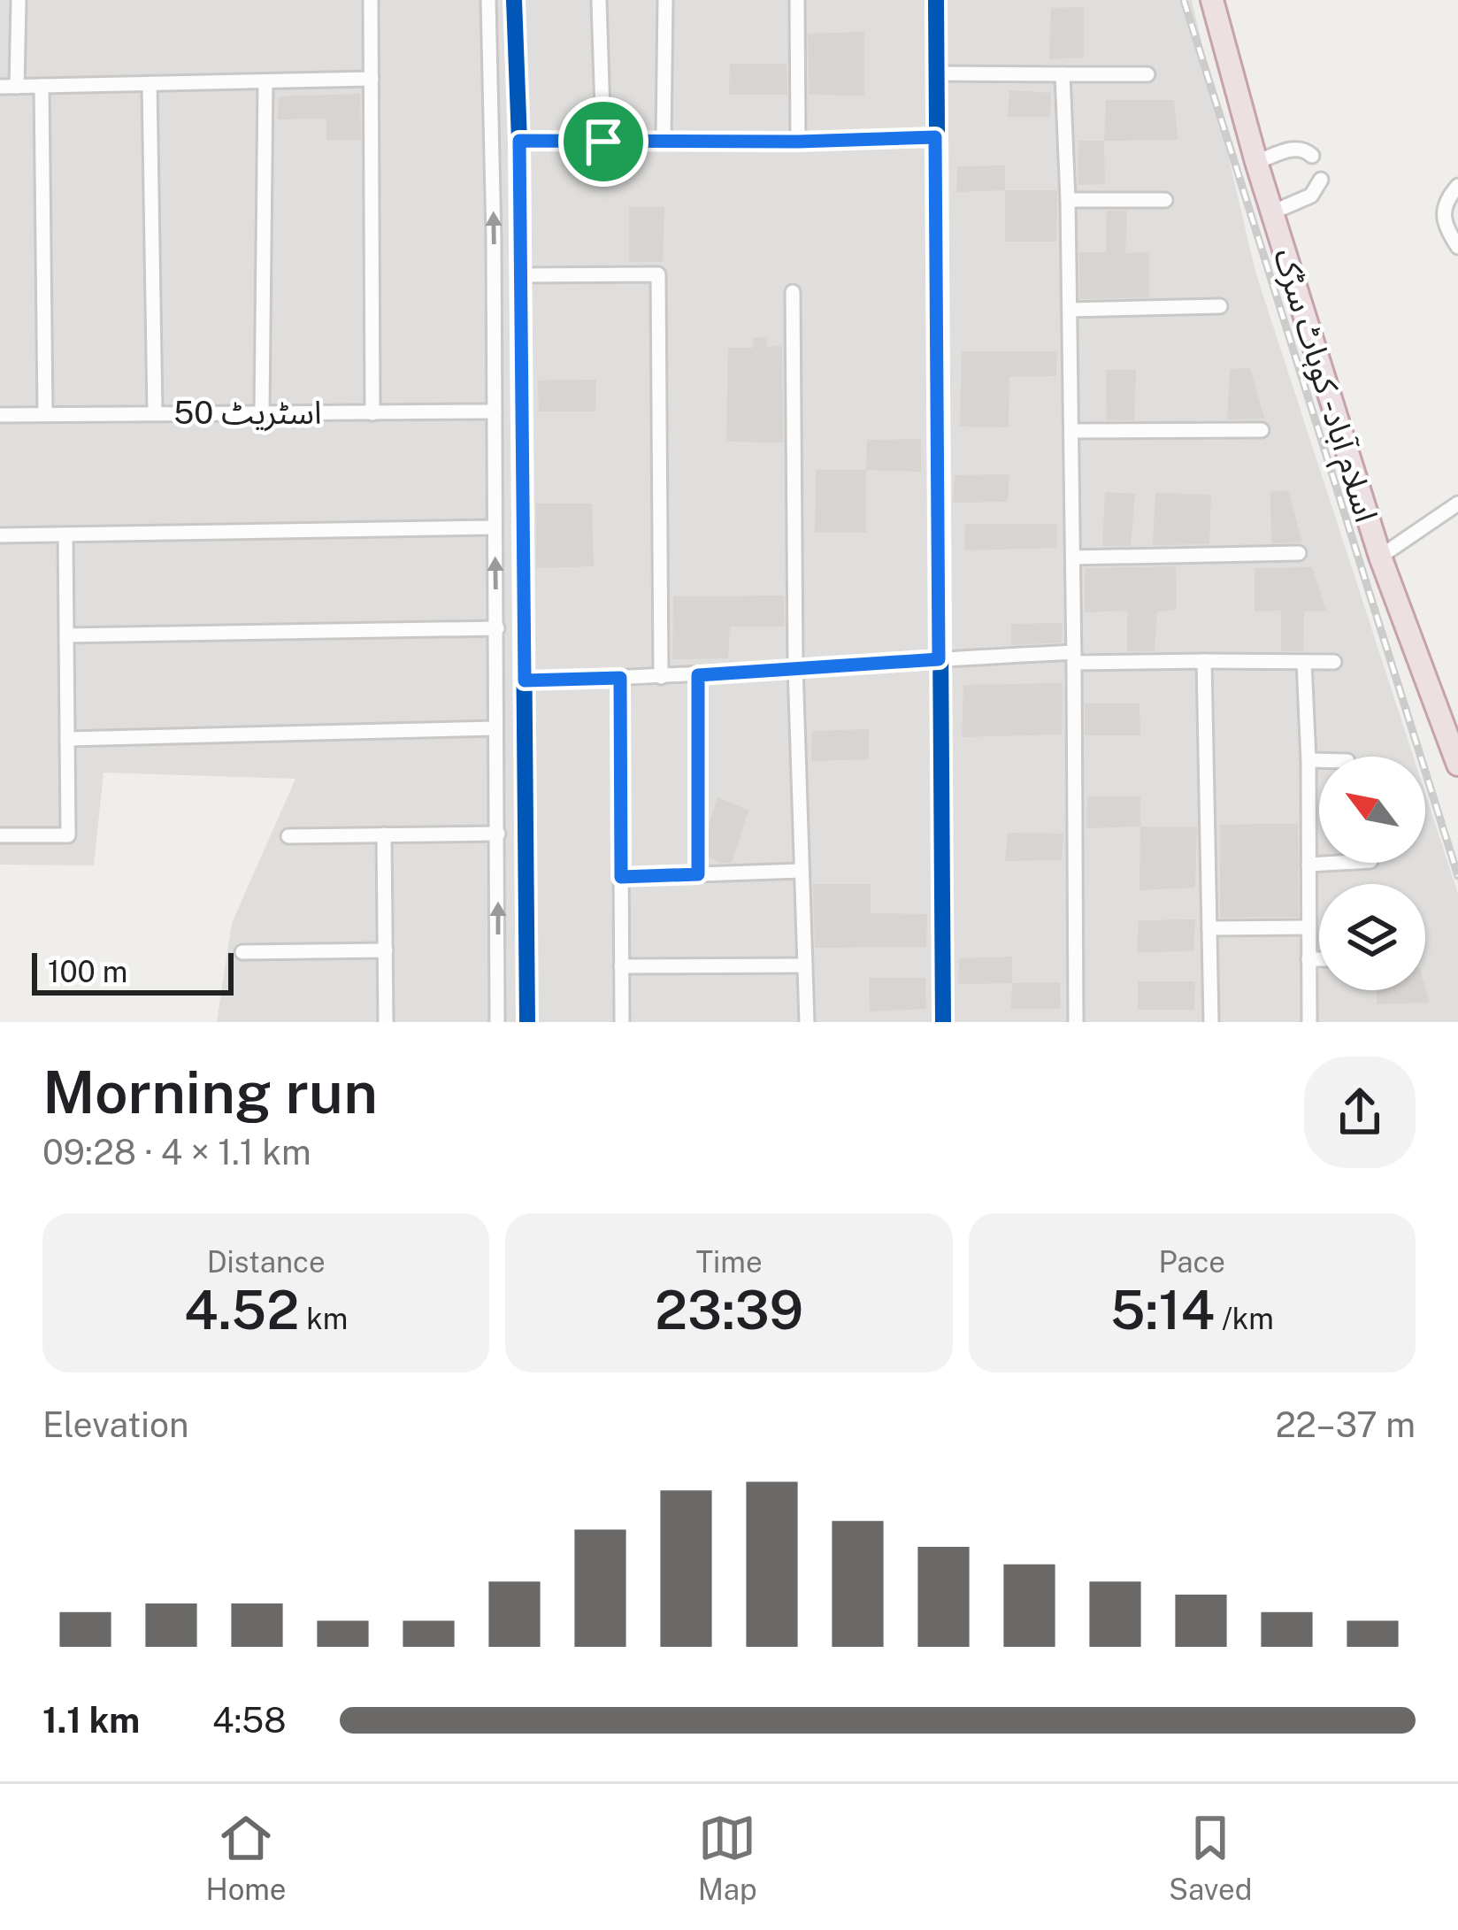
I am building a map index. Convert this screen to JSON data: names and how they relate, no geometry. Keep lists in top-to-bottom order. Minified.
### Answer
{"streets":{"highway":["اسلام آباد - کوہاٹ سڑک"],"street":["اسٹریٹ 50"]},"scale_bar":"100 m","north":"top left","page":{"scale":"100 m","heading":["Morning run","09:28 · 4 × 1.1 km"],"stats":[["Distance","4.52 km"],["Time","23:39"],["Pace","5:14 /km"]],"chart":["Elevation","22–37 m"],"list":[{"name":"1.1 km","note":"4:58"}],"tabs":["Home","Map","Saved"]}}
